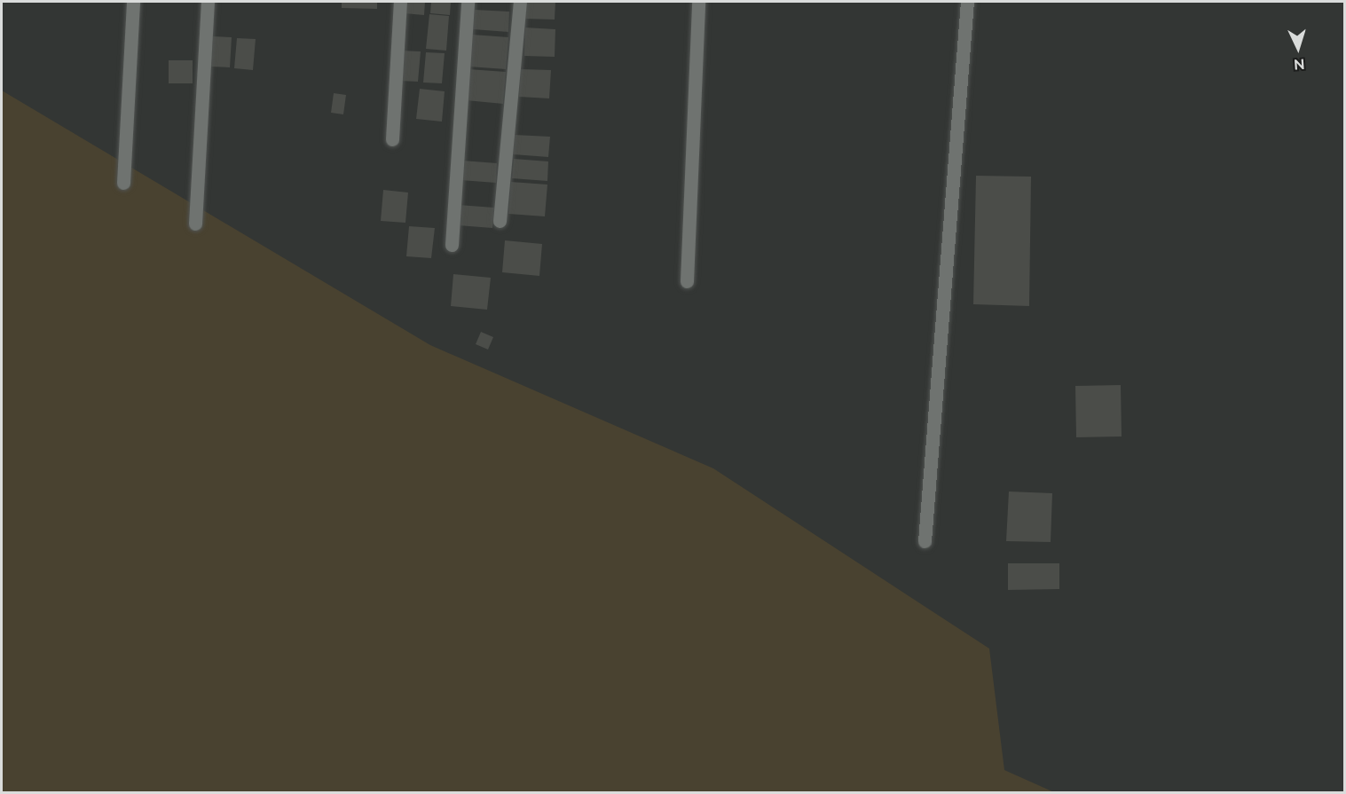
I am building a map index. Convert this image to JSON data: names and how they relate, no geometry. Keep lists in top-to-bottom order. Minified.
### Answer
{"north":"bottom"}
